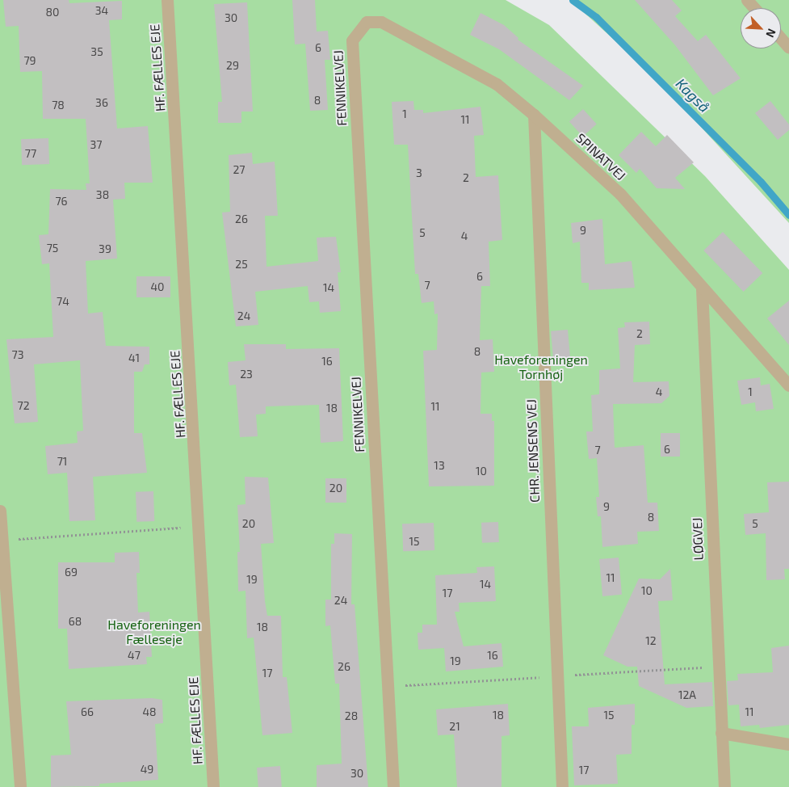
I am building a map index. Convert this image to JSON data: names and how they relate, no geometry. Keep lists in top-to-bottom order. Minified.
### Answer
{"streets":{"lane":["HF. FÆLLES EJE","FENNIKELVEJ","SPINATVEJ","CHR. JENSENS VEJ","LØGVEJ"]},"crossings":[["FENNIKELVEJ","SPINATVEJ"],["SPINATVEJ","CHR. JENSENS VEJ"],["SPINATVEJ","LØGVEJ"]],"water":["Kagså"],"parks":["Haveforeningen Tornhøj","Haveforeningen Fælleseje"],"house_numbers":["34","80","30","6","35","79","29","8","36","78","1","11","37","77","27","3","2","38","76","26","9","5","4","75","39","25","6","7","40","14","74","24","2","8","73","41","16","23","4","1","72","11","18","6","7","71","13","10","20","9","8","20","5","15","69","11","19","14","10","17","24","68","18","12","47","16","19","26","17","12A","66","48","11","18","15","28","21","49","17","30"],"north":"bottom right"}
